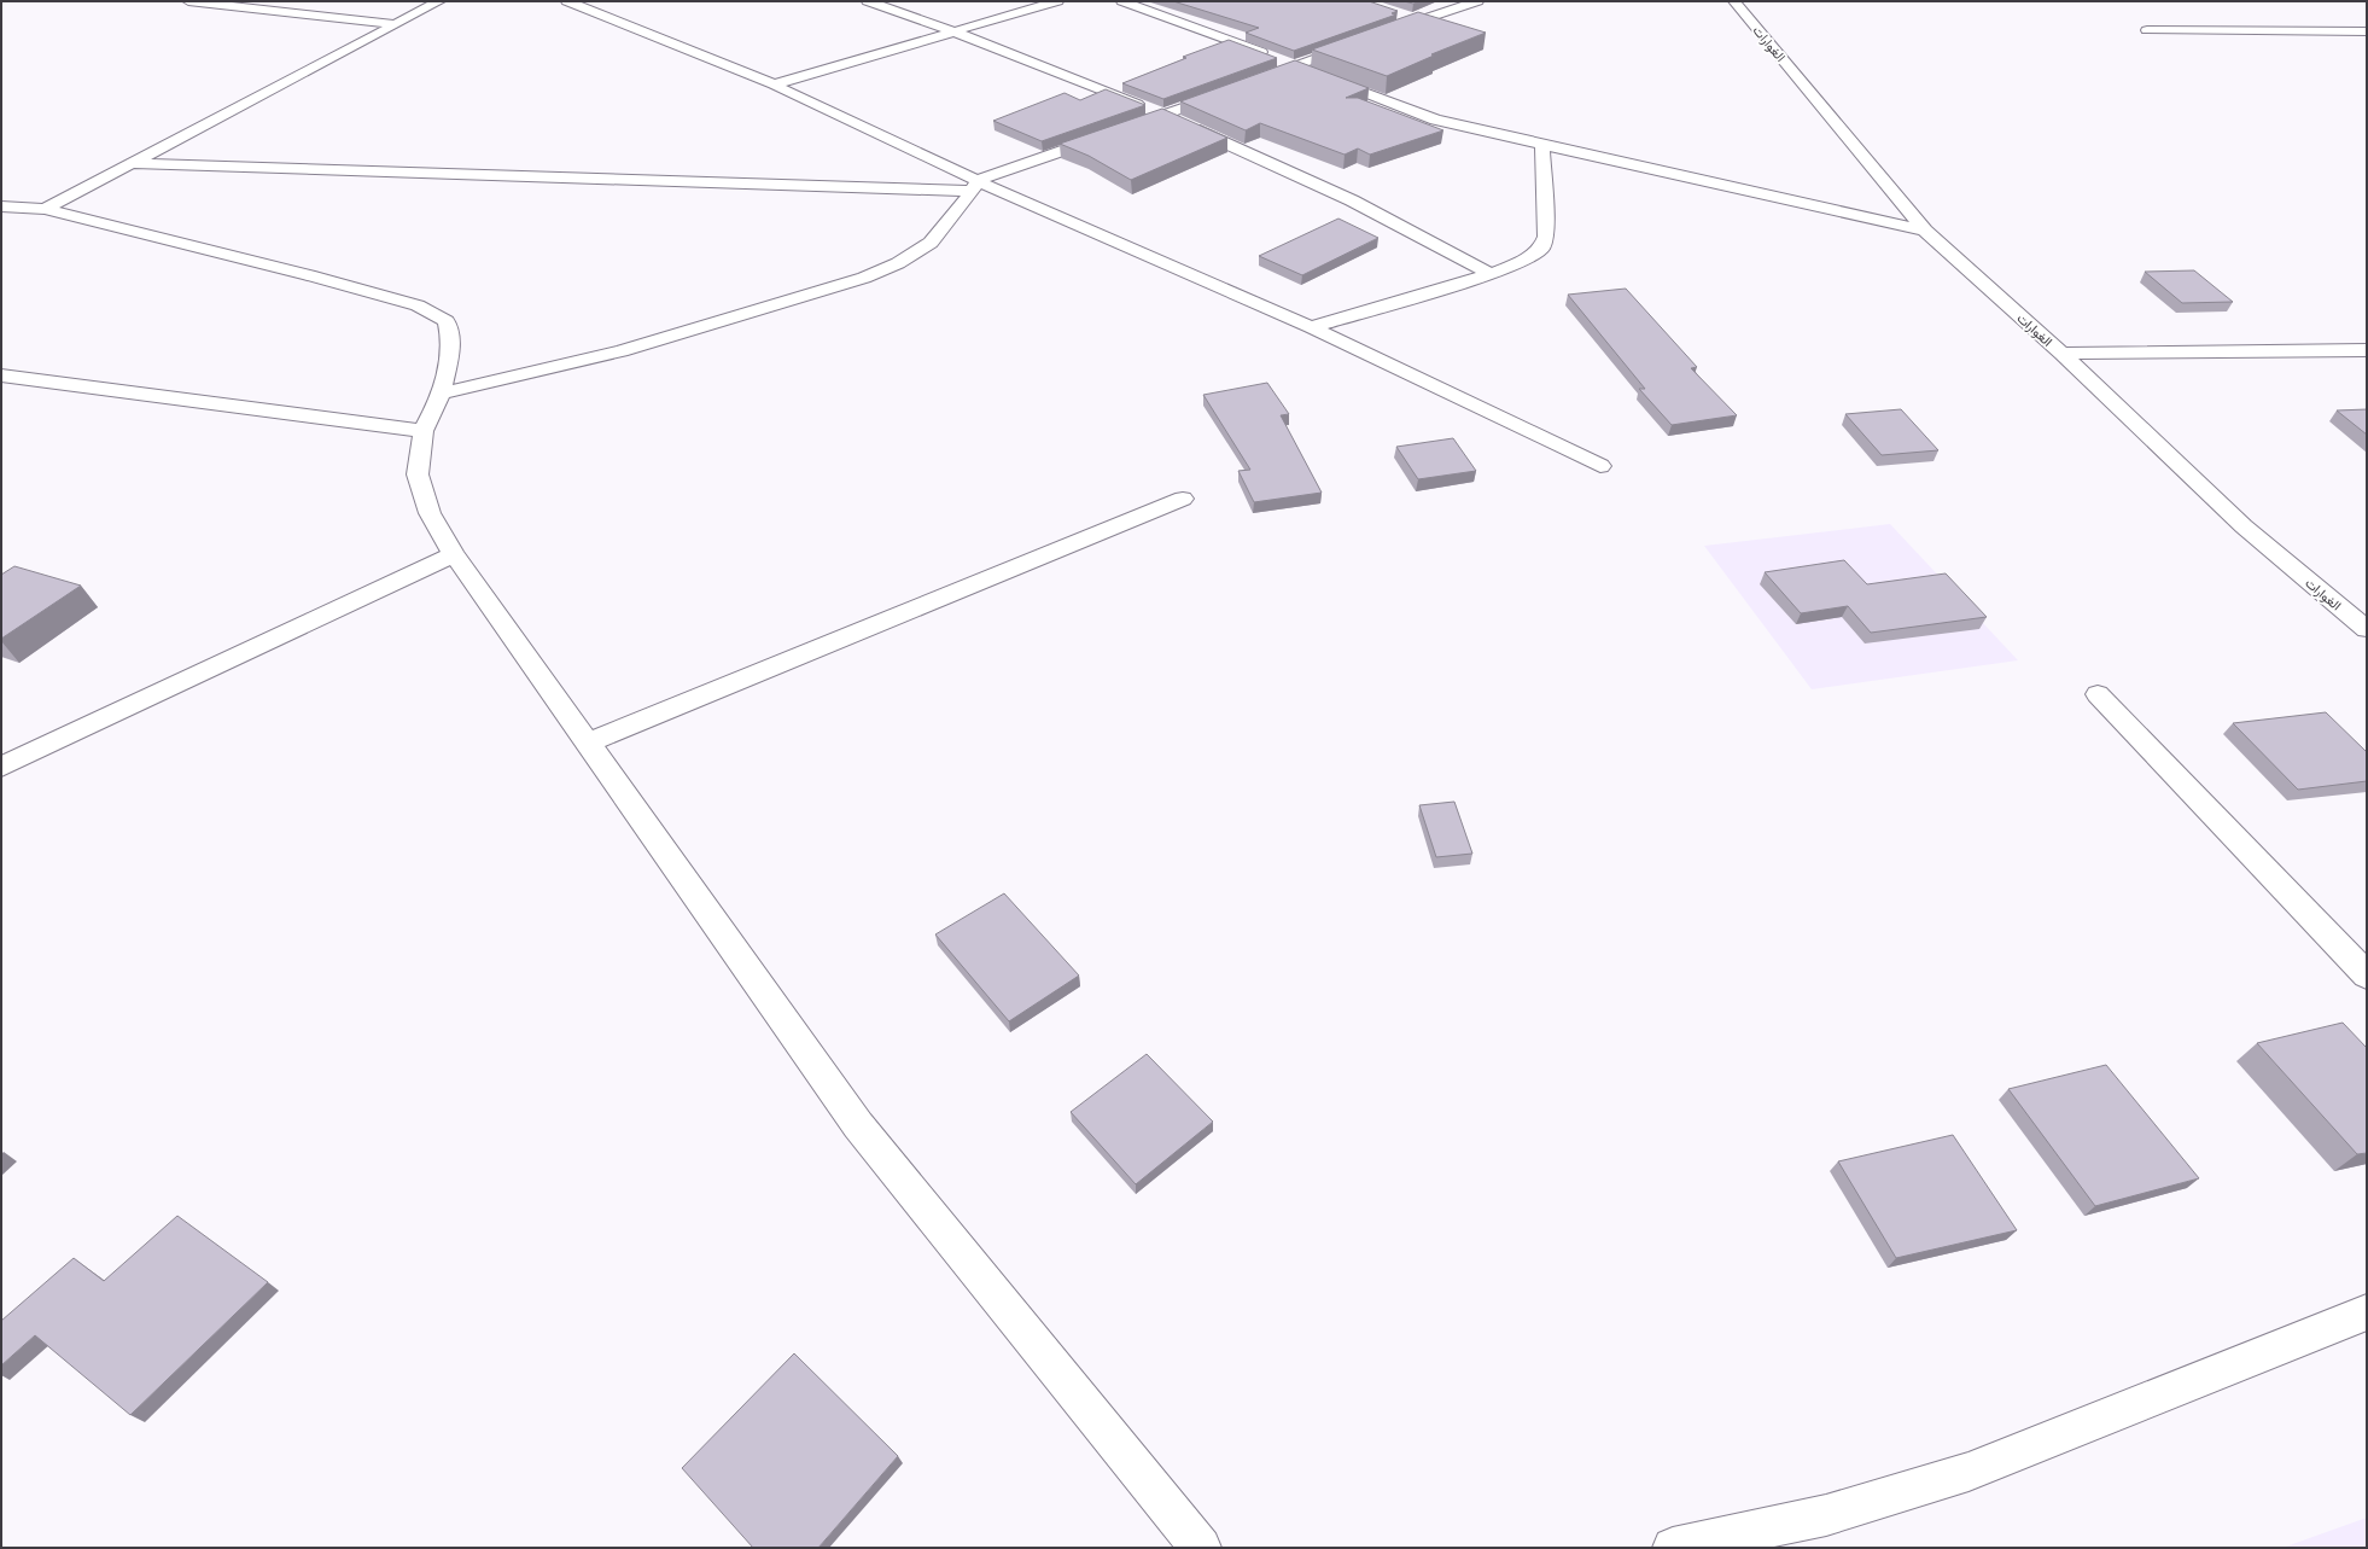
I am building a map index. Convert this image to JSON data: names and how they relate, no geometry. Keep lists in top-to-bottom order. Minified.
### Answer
{"streets":{"street":["الغوارات"]}}
